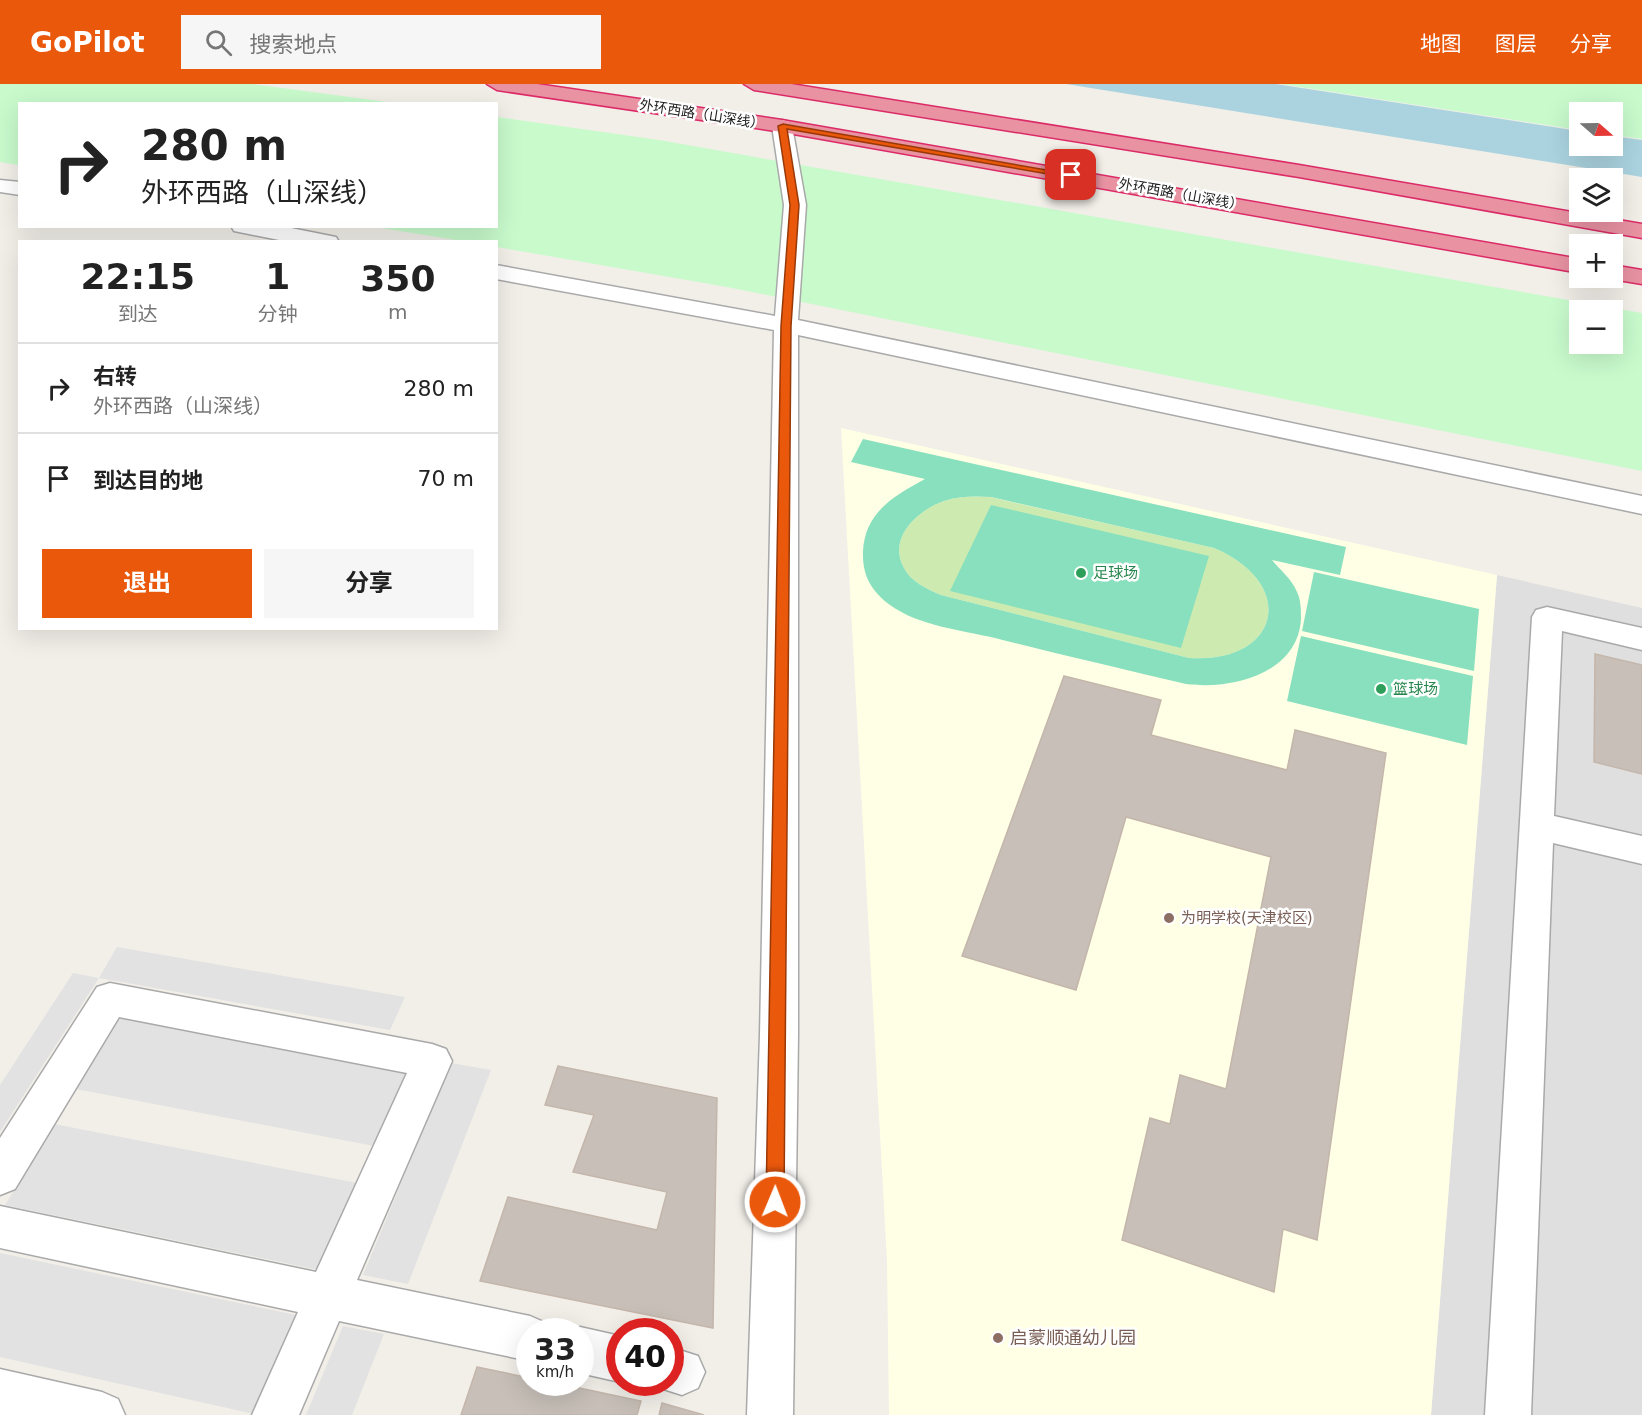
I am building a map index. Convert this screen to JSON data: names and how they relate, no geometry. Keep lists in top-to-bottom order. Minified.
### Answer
{"streets":{"highway":["外环西路（山深线）"]},"places":["足球场","篮球场","为明学校(天津校区)","启蒙顺通幼儿园"],"north":"right","page":{"header":"GoPilot","search":"搜索地点","nav":["地图","图层","分享"],"map_buttons":["+","−"],"turn":["280 m","外环西路（山深线）"],"eta":["22:15","到达","1","分钟","350","m"],"list":[{"name":"右转","note":"外环西路（山深线）","value":"280 m"},{"name":"到达目的地","value":"70 m"}],"buttons":["退出","分享"],"speed":"33 km/h","limit":"40"}}
